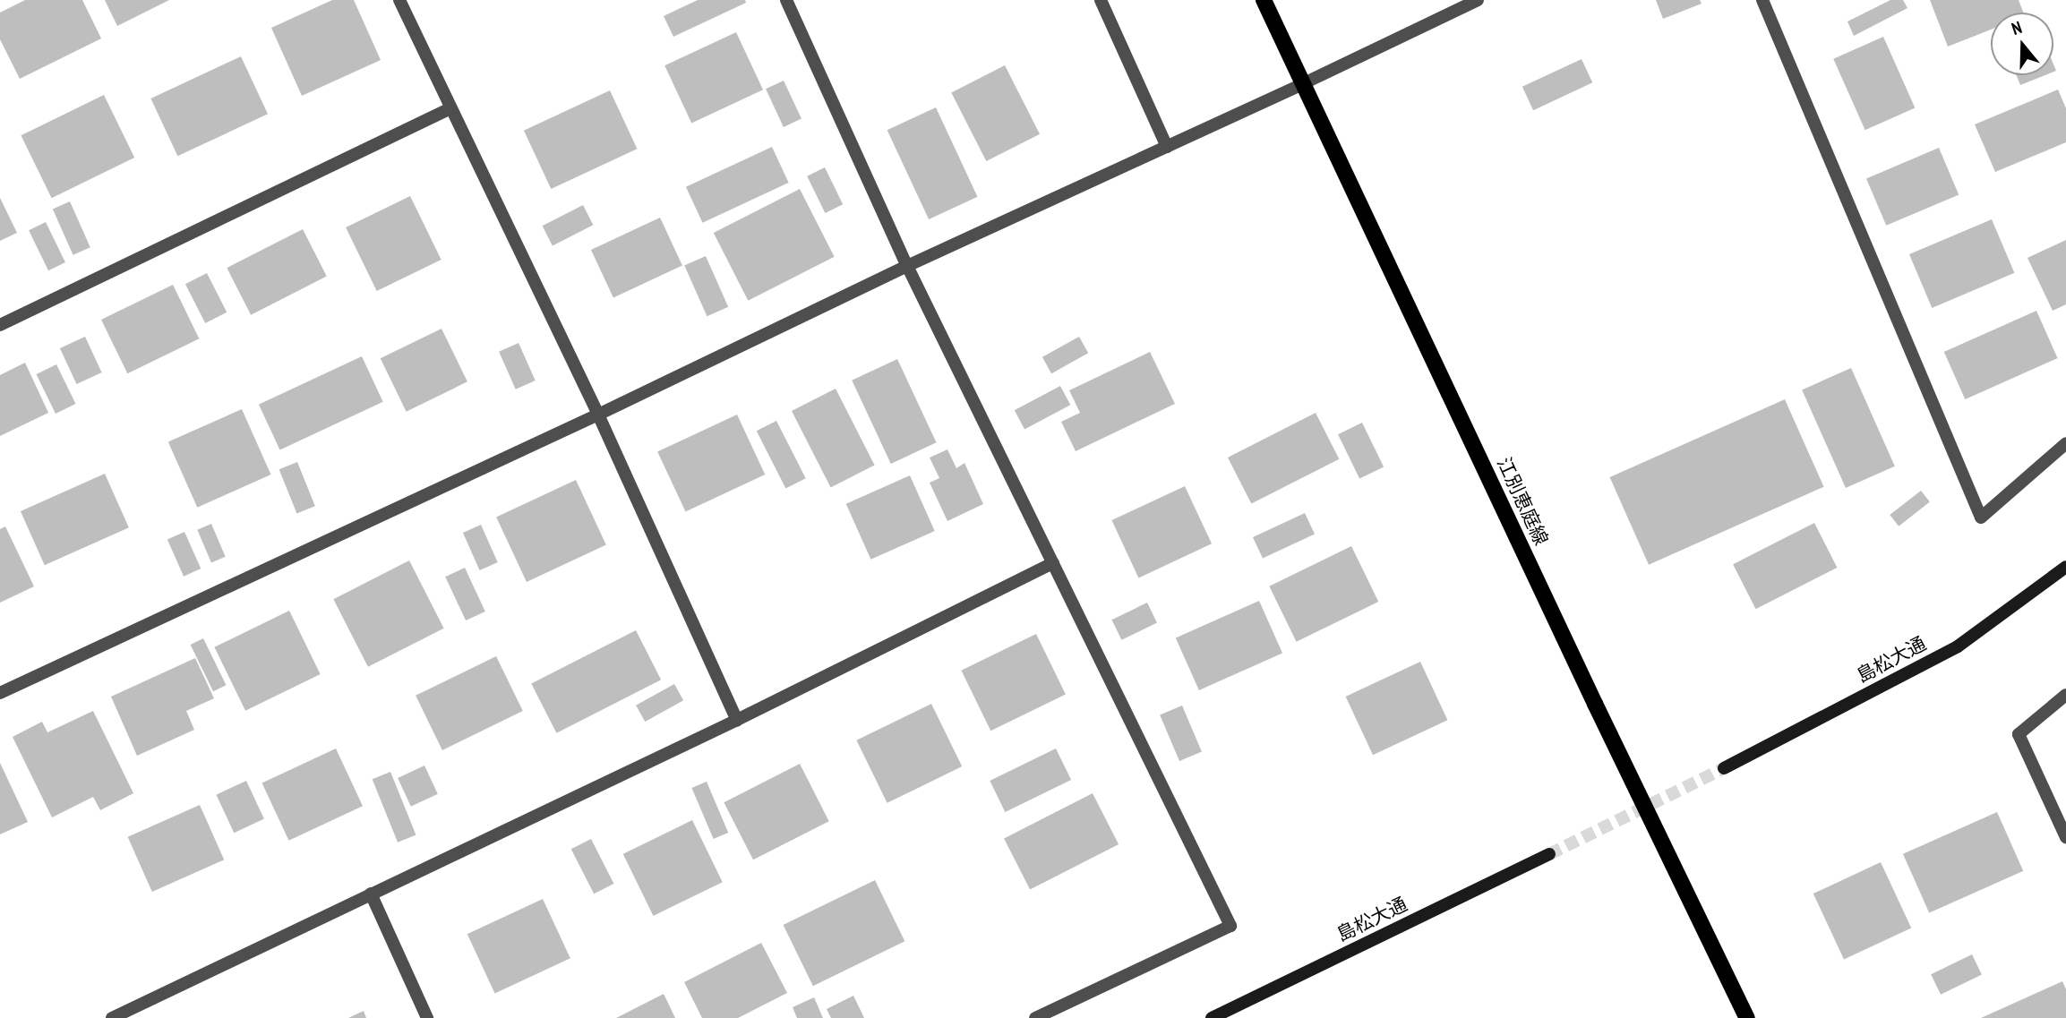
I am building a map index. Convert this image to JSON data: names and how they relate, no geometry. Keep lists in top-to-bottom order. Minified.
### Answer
{"streets":{"main road":["江別恵庭線"],"street":["島松大通"]},"north":"top"}
